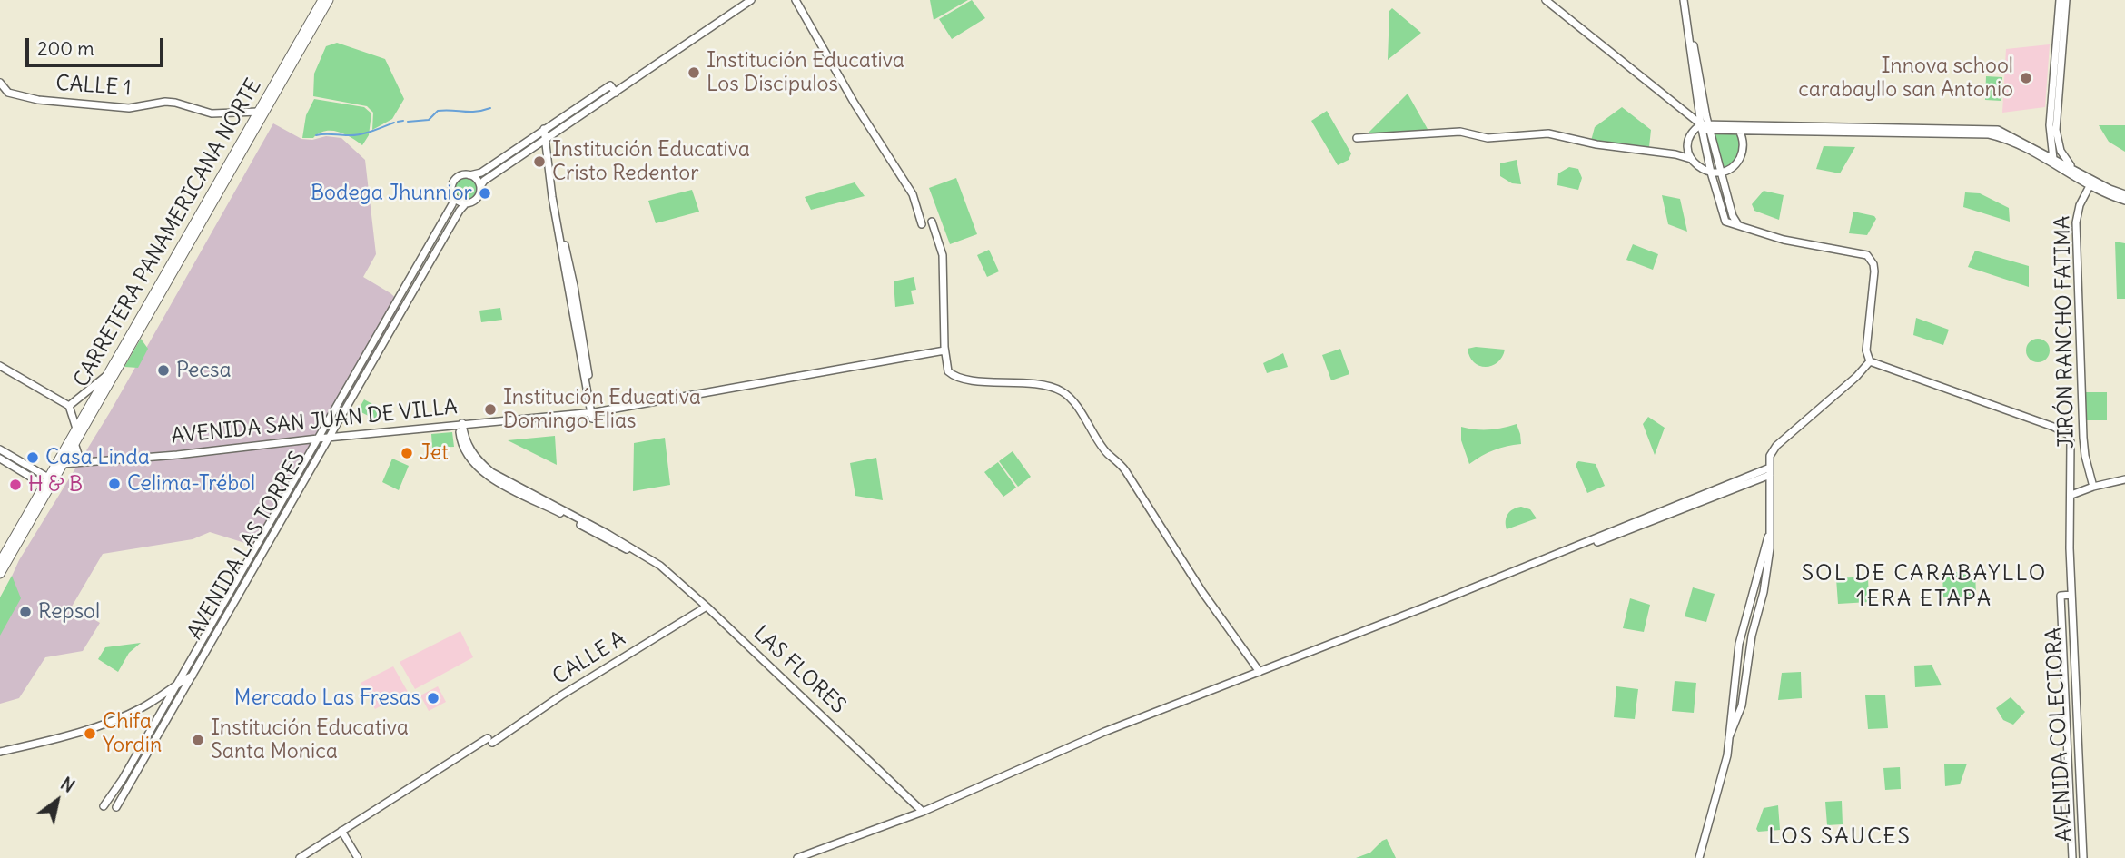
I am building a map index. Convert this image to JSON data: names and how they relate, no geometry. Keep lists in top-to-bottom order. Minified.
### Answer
{"streets":{"highway":["CARRETERA PANAMERICANA NORTE"],"street":["CALLE 1","JIRÓN RANCHO FATIMA","AVENIDA SAN JUAN DE VILLA","AVENIDA LAS TORRES","CALLE A","LAS FLORES","AVENIDA COLECTORA"]},"crossings":[["CALLE 1","CARRETERA PANAMERICANA NORTE"],["CARRETERA PANAMERICANA NORTE","AVENIDA SAN JUAN DE VILLA"],["AVENIDA SAN JUAN DE VILLA","AVENIDA LAS TORRES"],["AVENIDA SAN JUAN DE VILLA","LAS FLORES"],["CALLE A","LAS FLORES"]],"districts":["SOL DE CARABAYLLO 1ERA ETAPA","LOS SAUCES"],"places":["Institución Educativa Los Discipulos","Innova school carabayllo san Antonio","Institución Educativa Cristo Redentor","Bodega Jhunnior","Pecsa","Institución Educativa Domingo Elias","Jet","Casa Linda","Celima-Trébol","H & B","Repsol","Mercado Las Fresas","Chifa Yordin","Institución Educativa Santa Monica"],"scale_bar":"200 m","north":"top right"}
